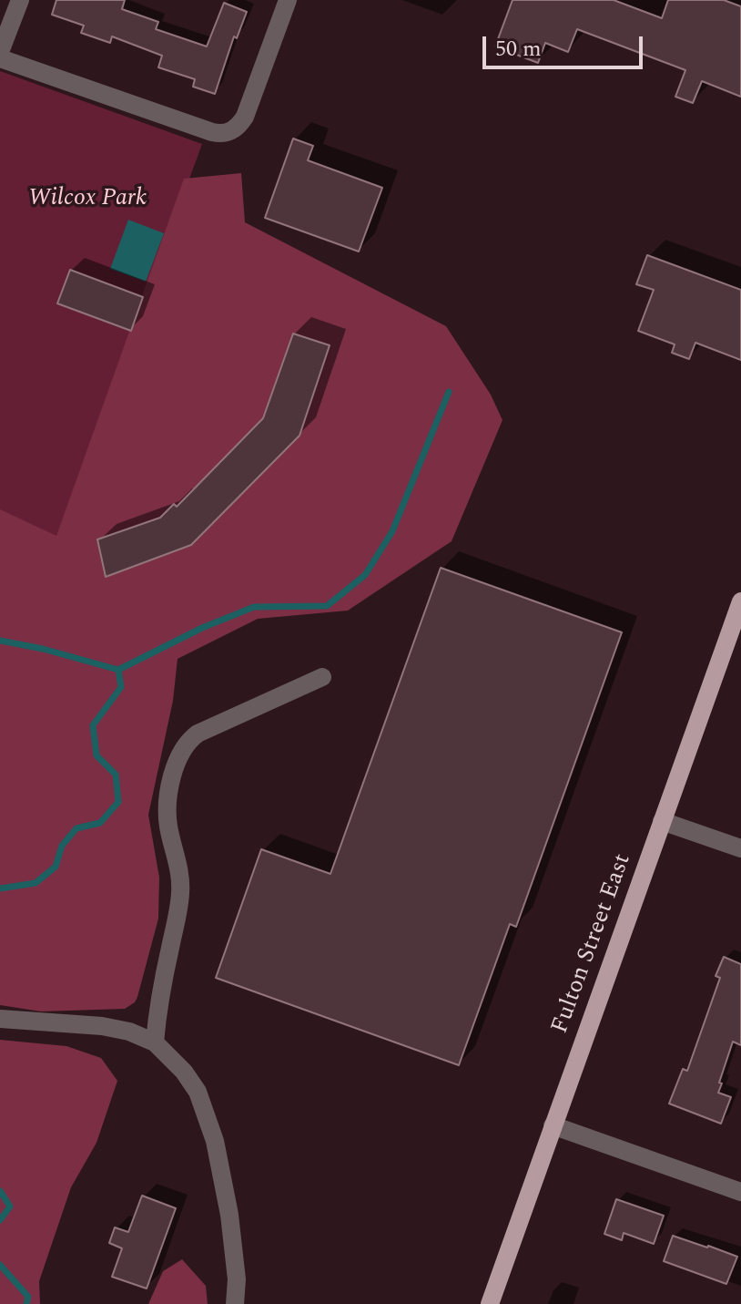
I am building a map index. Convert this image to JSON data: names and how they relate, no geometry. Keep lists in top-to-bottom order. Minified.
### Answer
{"streets":{"main road":["Fulton Street East"]},"parks":["Wilcox Park"],"scale_bar":"50 m"}
